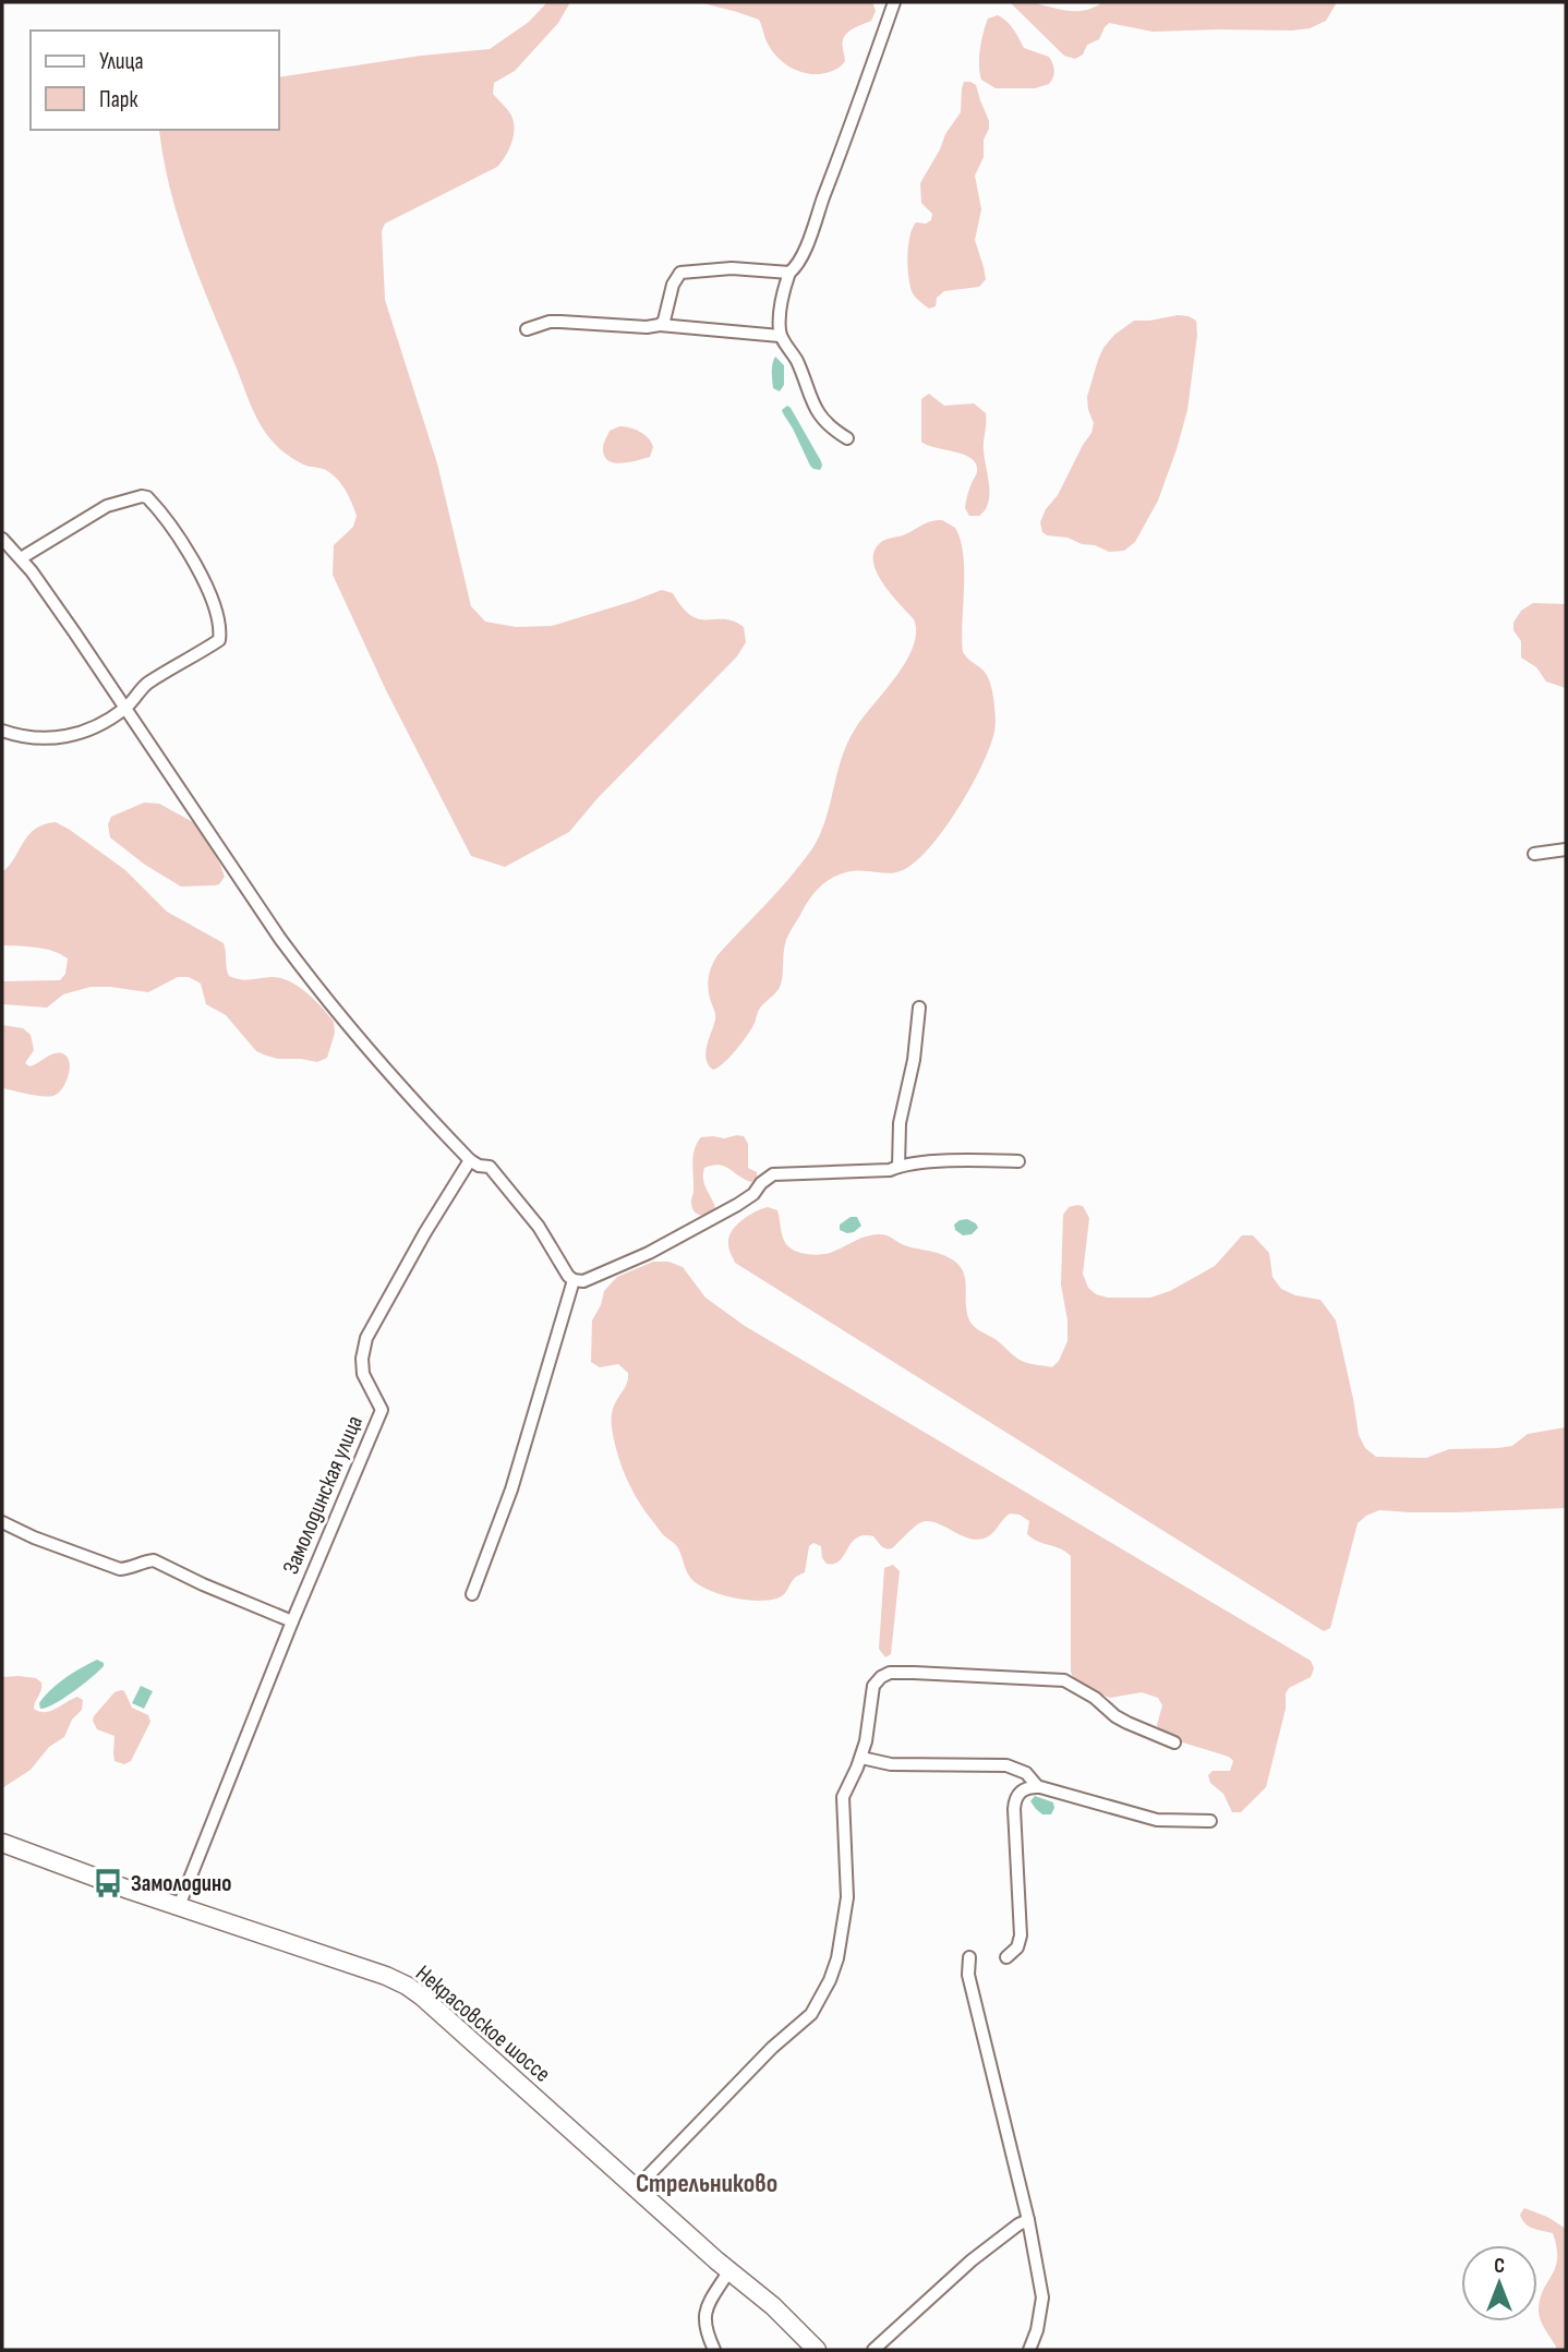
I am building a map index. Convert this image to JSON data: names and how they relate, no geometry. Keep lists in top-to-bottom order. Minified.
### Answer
{"streets":{"street":["Замолодинская улица","Некрасовское шоссе"]},"crossings":[["Замолодинская улица","Некрасовское шоссе"]],"districts":["Стрельниково"],"places":{"bus stop":["Замолодино"]},"legend":["Улица","Парк"],"north":"top"}
